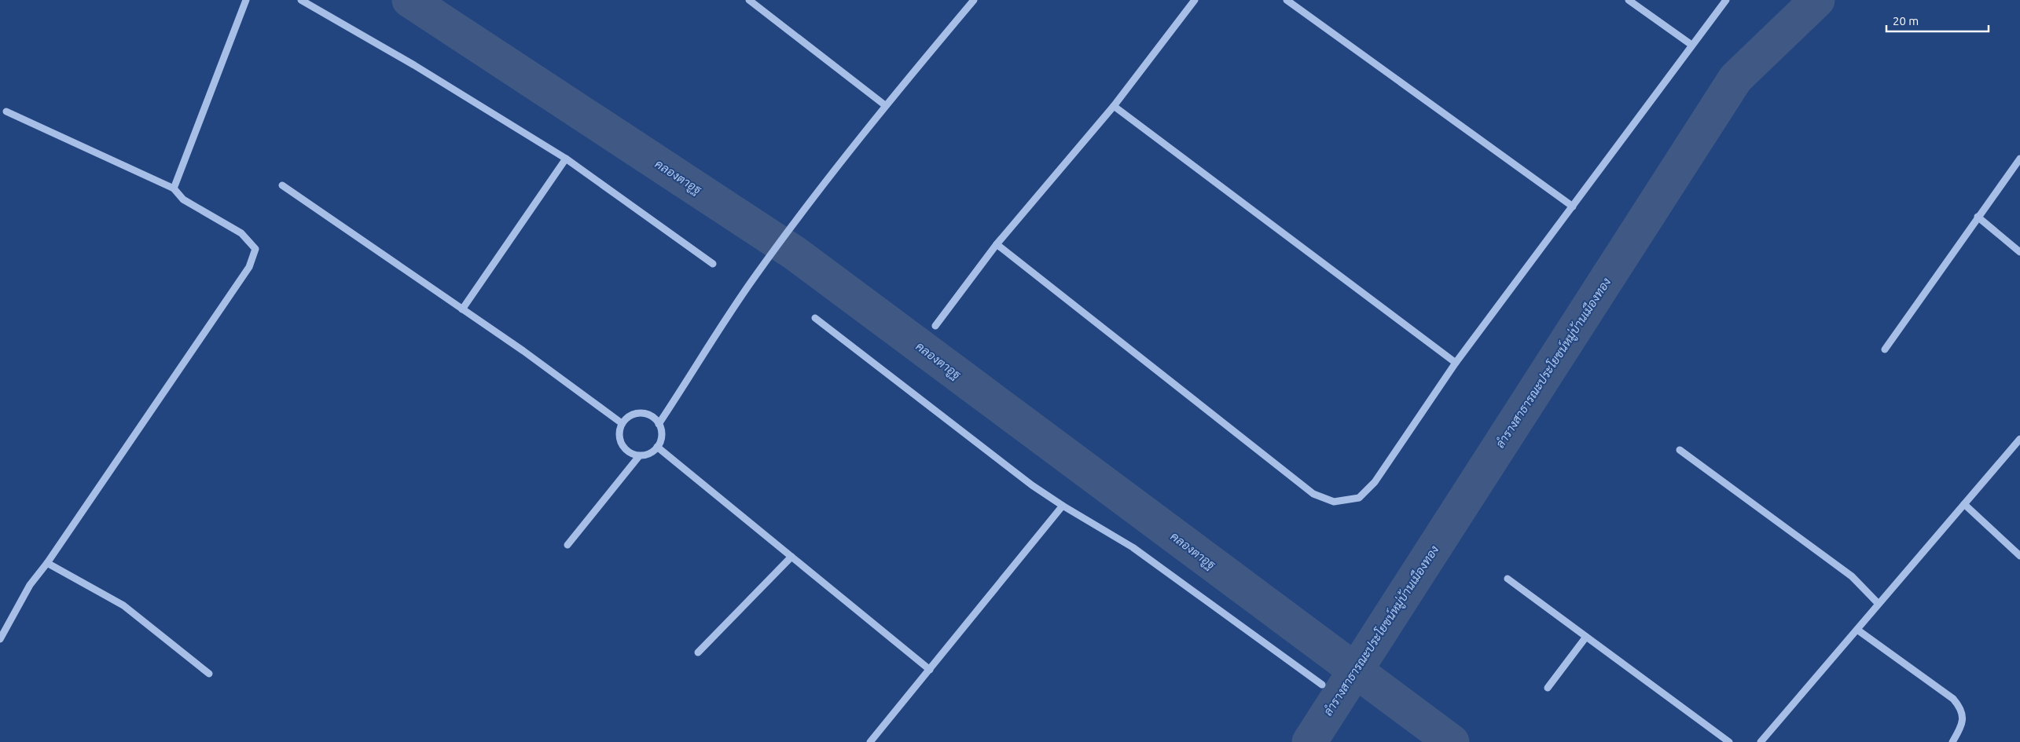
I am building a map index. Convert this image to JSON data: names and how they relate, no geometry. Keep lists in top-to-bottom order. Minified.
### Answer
{"water":["คลองตาอูฐ","ลำรางสาธารณะประโยชน์หมู่บ้านเมืองทอง"],"scale_bar":"20 m"}
